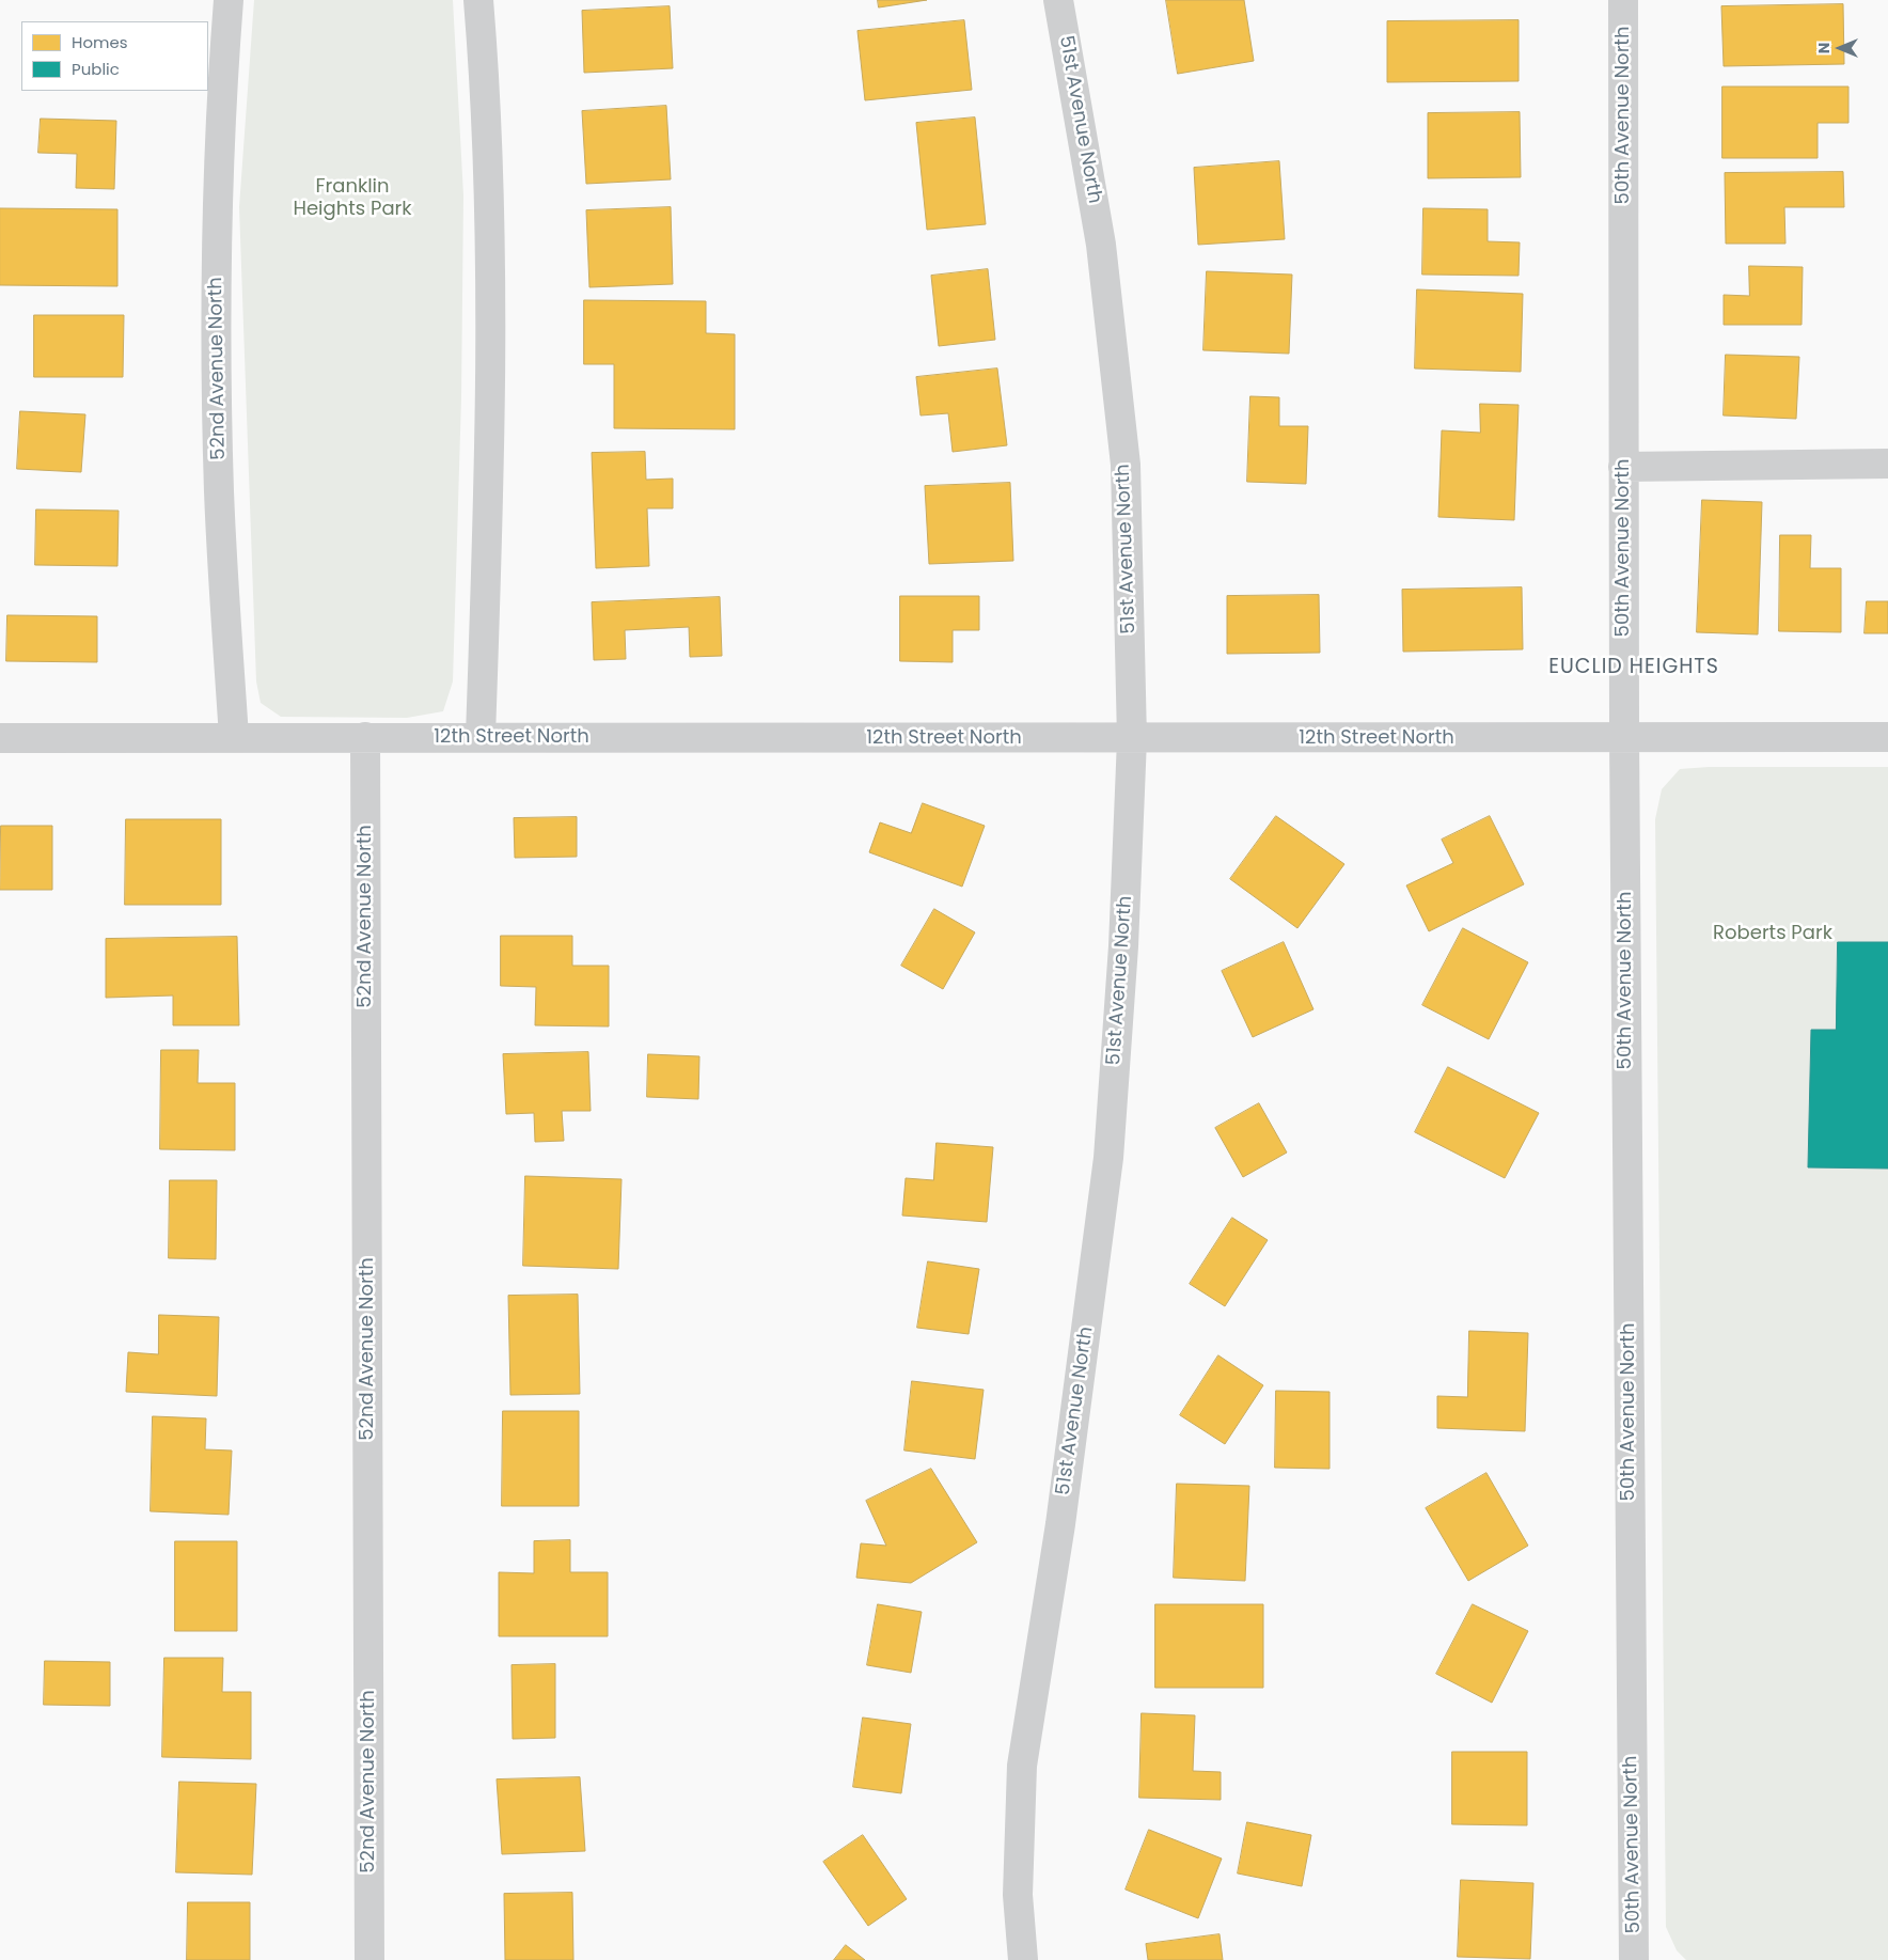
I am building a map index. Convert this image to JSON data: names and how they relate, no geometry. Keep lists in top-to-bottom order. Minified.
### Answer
{"streets":{"street":["50th Avenue North","51st Avenue North","52nd Avenue North","12th Street North"]},"crossings":[["50th Avenue North","12th Street North"],["51st Avenue North","12th Street North"],["52nd Avenue North","12th Street North"]],"districts":["EUCLID HEIGHTS"],"parks":["Franklin Heights Park","Roberts Park"],"legend":["Homes","Public"],"north":"left"}
